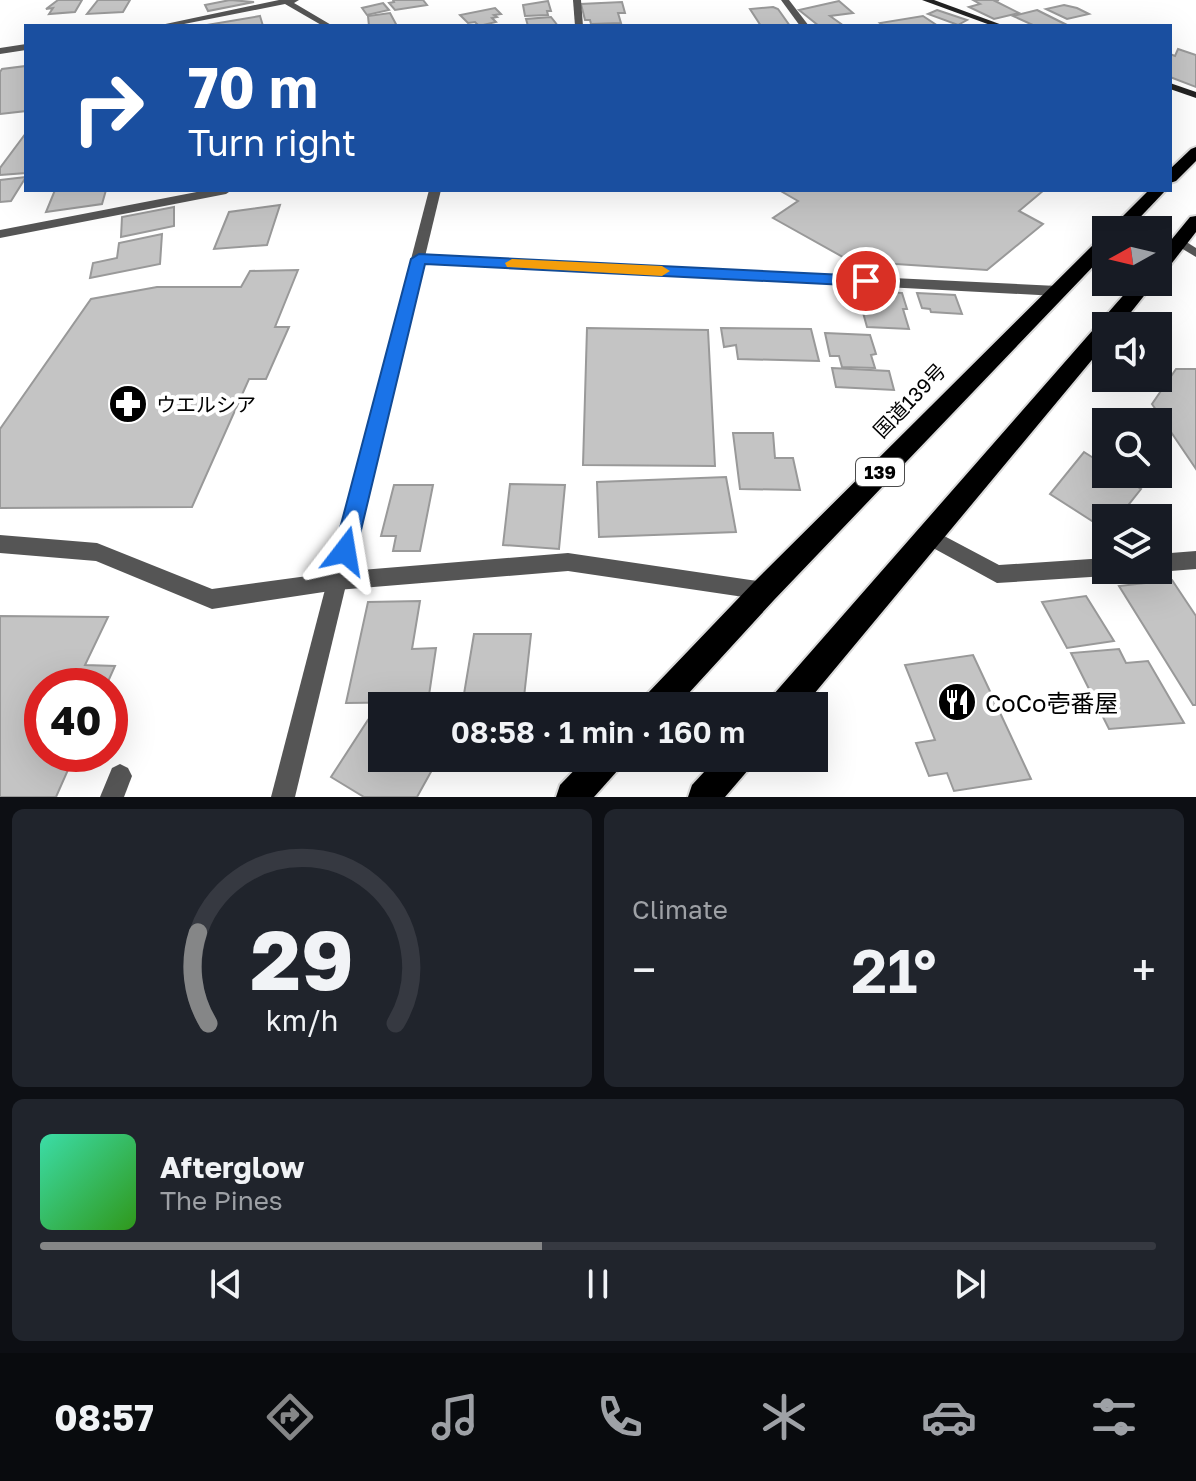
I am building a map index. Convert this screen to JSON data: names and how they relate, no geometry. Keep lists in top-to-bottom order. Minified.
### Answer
{"streets":{"highway":["国道139号","139"]},"places":{"pharmacy":["ウエルシア"],"restaurant":["CoCo壱番屋"]},"north":"left","page":{"turn":["70 m","Turn right"],"limit":"40","trip":"08:58 · 1 min · 160 m","tile":"Climate","heat":["−","21°","+"],"song":["Afterglow","The Pines"],"tabs":"08:57","gauge":["29","km/h"]}}
